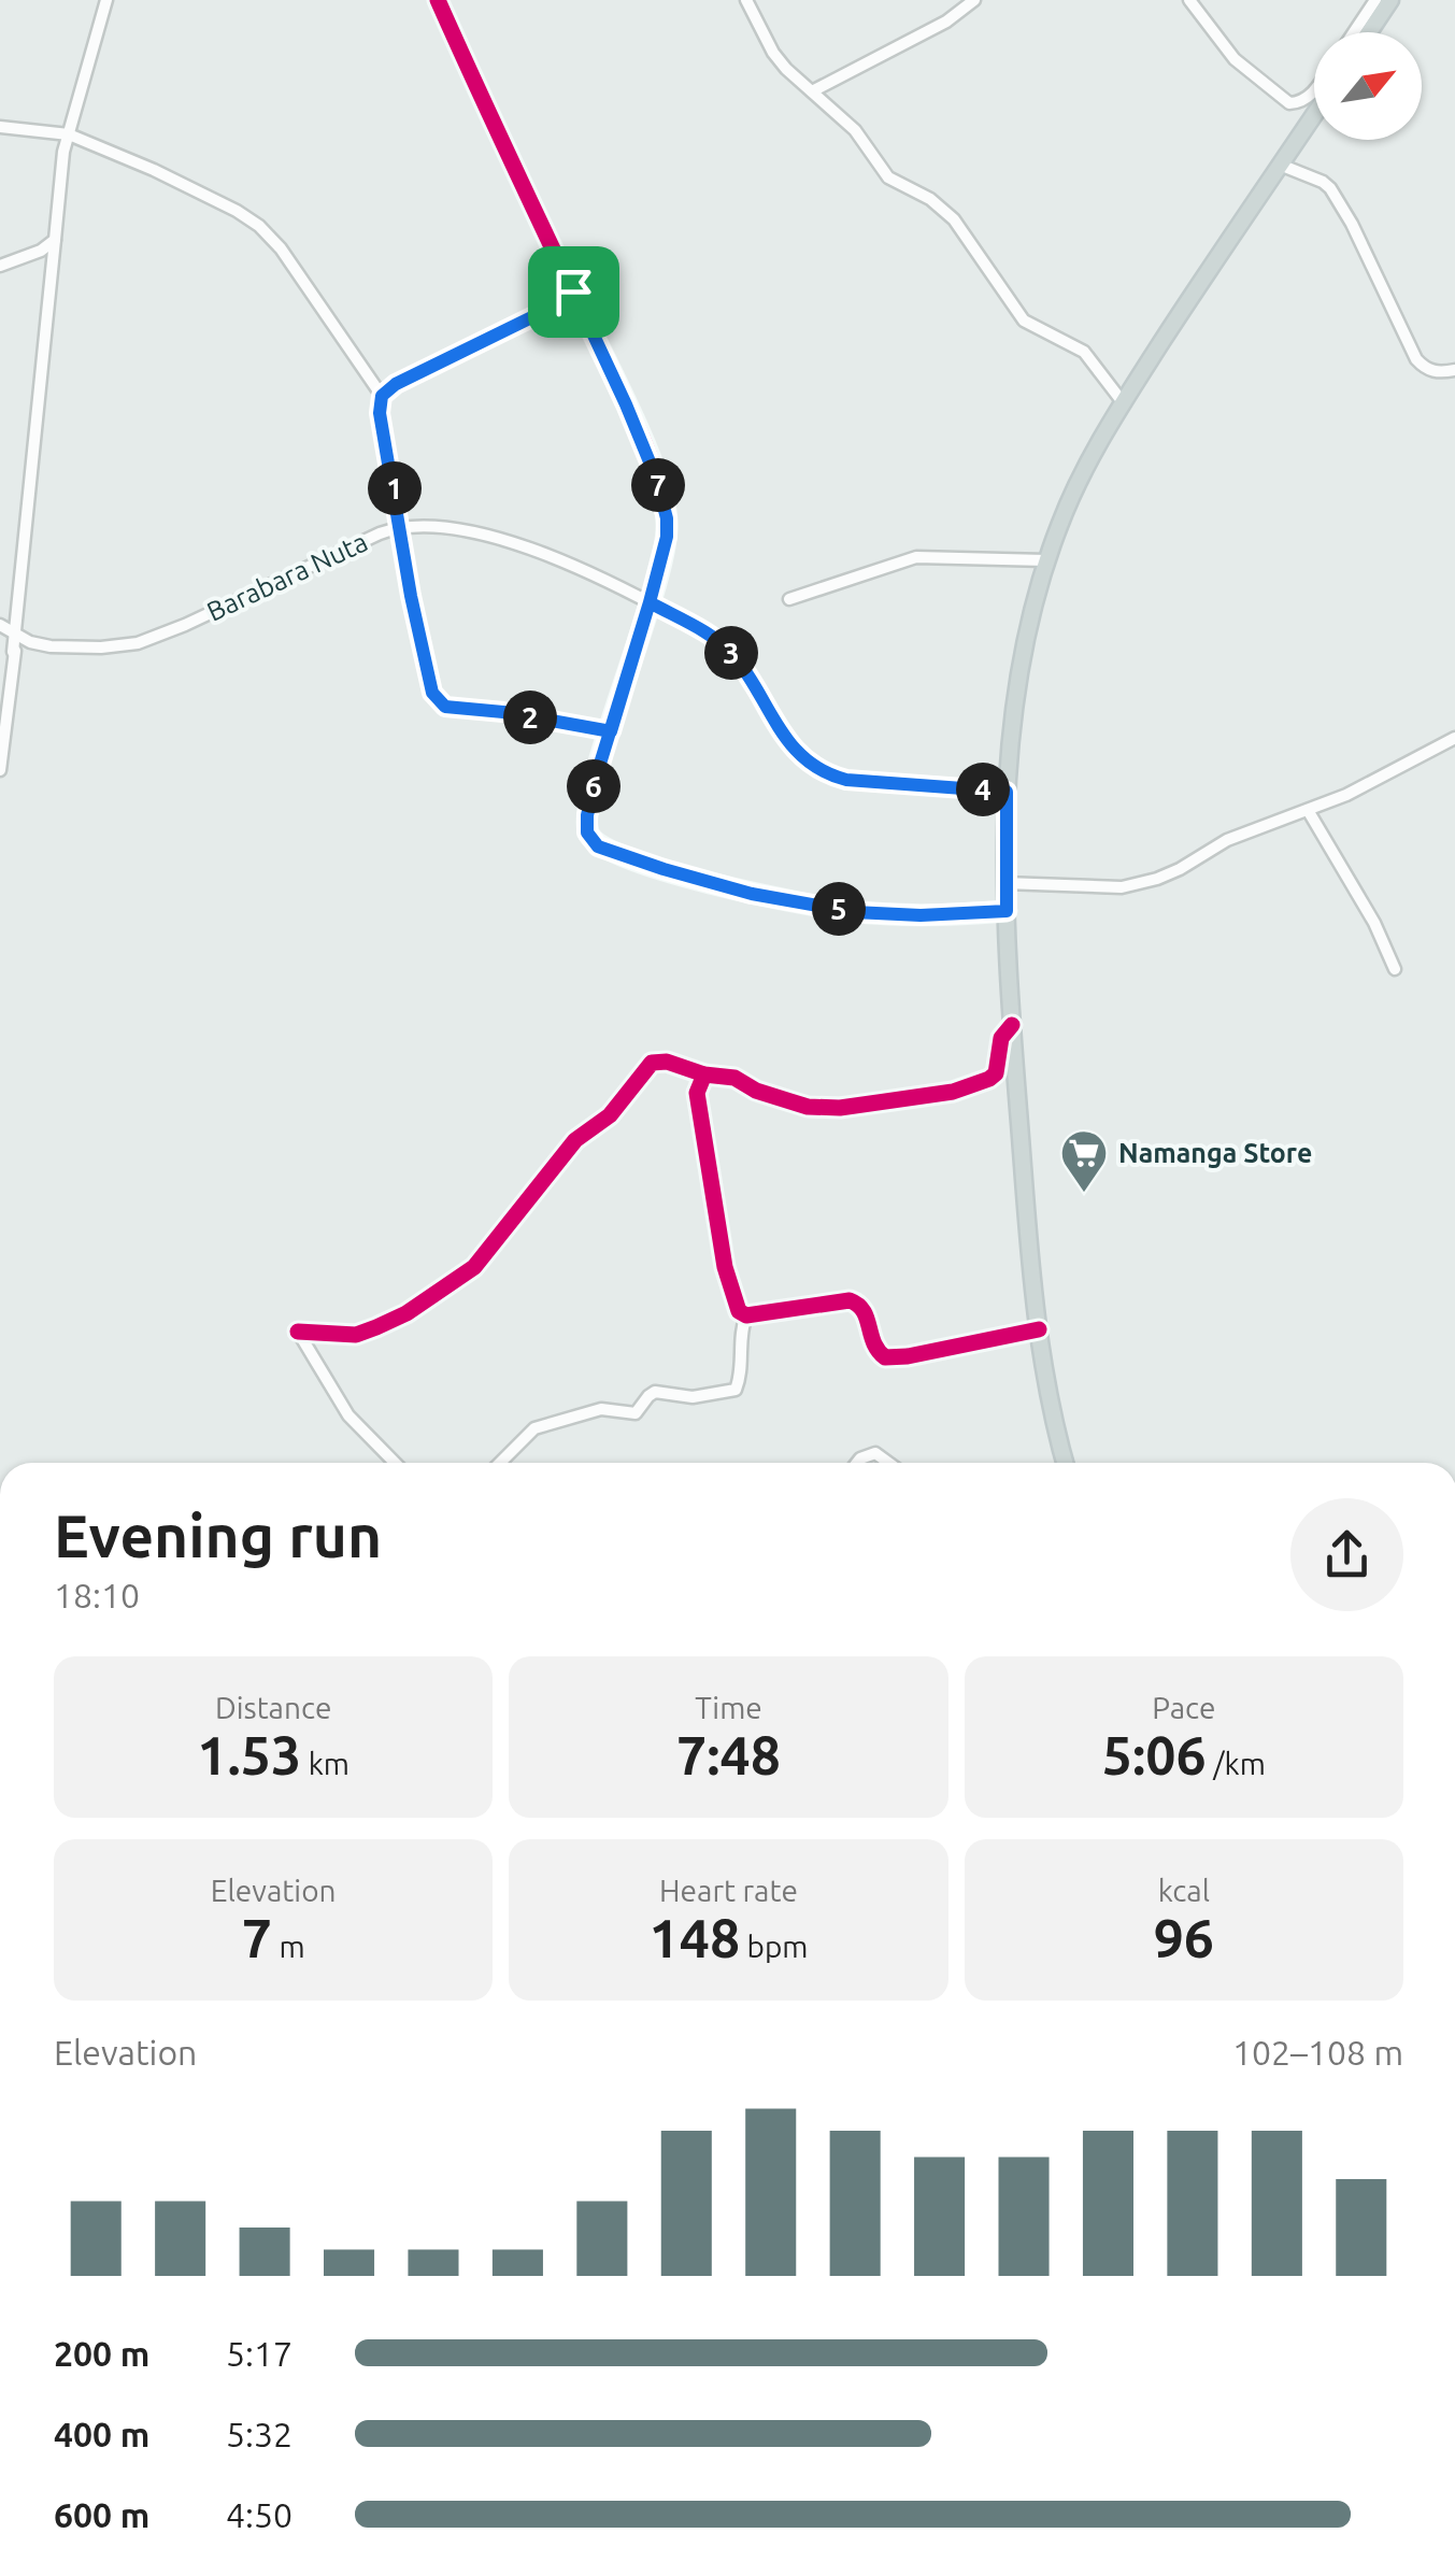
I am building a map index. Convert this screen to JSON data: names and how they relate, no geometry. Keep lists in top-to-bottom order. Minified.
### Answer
{"streets":{"street":["Barabara Nuta"]},"places":{"supermarket":["Namanga Store"]},"north":"top right","page":{"pins":["7","1","3","2","6","4","5"],"heading":["Evening run","18:10"],"stats":[["Distance","1.53 km"],["Time","7:48"],["Pace","5:06 /km"],["Elevation","7 m"],["Heart rate","148 bpm"],["kcal","96"]],"chart":["Elevation","102–108 m"],"list":[{"name":"200 m","note":"5:17"},{"name":"400 m","note":"5:32"},{"name":"600 m","note":"4:50"}]}}
